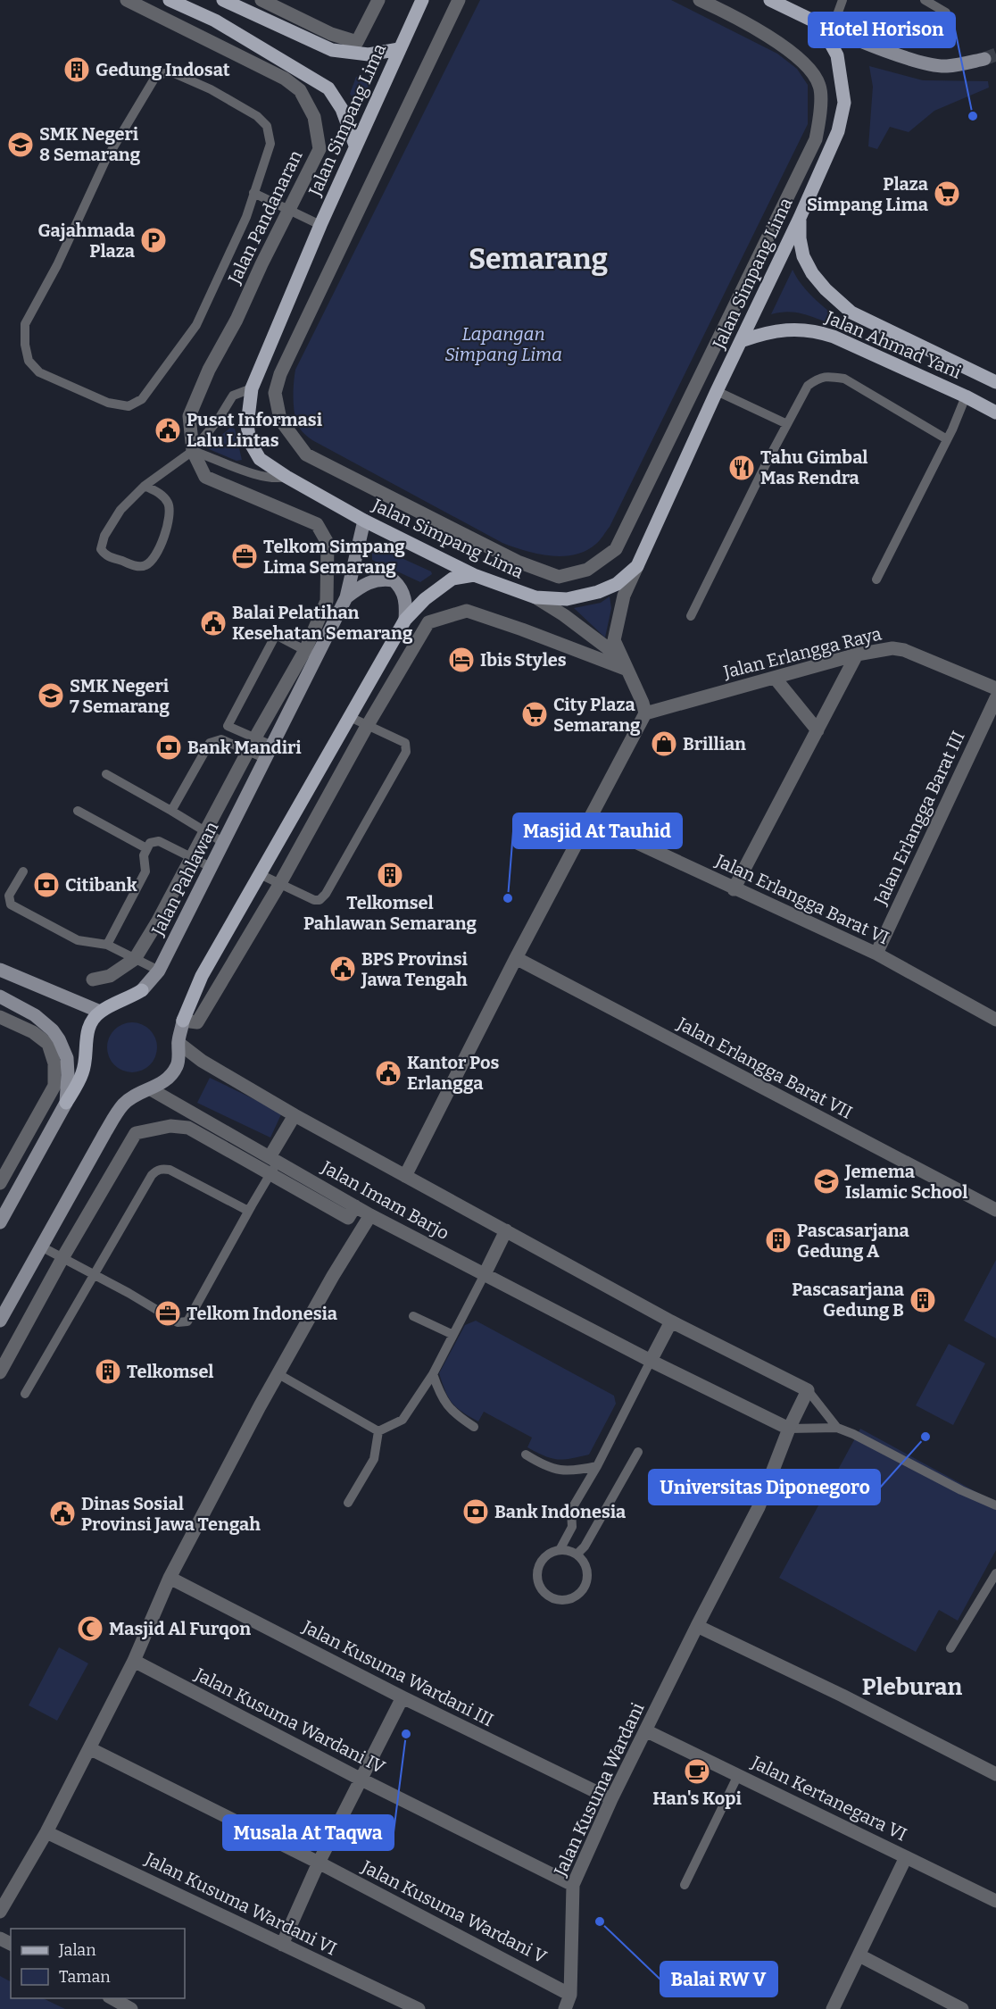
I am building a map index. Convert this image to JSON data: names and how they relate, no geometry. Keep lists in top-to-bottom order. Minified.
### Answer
{"streets":{"main road":["Jalan Simpang Lima","Jalan Ahmad Yani","Jalan Pahlawan"],"street":["Jalan Pandanaran","Jalan Erlangga Raya","Jalan Erlangga Barat III","Jalan Erlangga Barat VI","Jalan Erlangga Barat VII","Jalan Imam Barjo","Jalan Kusuma Wardani III","Jalan Kusuma Wardani IV","Jalan Kusuma Wardani","Jalan Kertanegara VI","Jalan Kusuma Wardani VI","Jalan Kusuma Wardani V"]},"crossings":[["Jalan Simpang Lima","Jalan Ahmad Yani"],["Jalan Simpang Lima","Jalan Pahlawan"],["Jalan Pandanaran","Jalan Pahlawan"],["Jalan Erlangga Barat III","Jalan Erlangga Barat VI"],["Jalan Imam Barjo","Jalan Kusuma Wardani"],["Jalan Kusuma Wardani III","Jalan Kusuma Wardani"],["Jalan Kusuma Wardani IV","Jalan Kusuma Wardani"],["Jalan Kusuma Wardani","Jalan Kertanegara VI"],["Jalan Kusuma Wardani","Jalan Kusuma Wardani V"]],"districts":["Semarang","Pleburan"],"parks":["Lapangan Simpang Lima"],"places":{"building":["Gedung Indosat","Telkomsel Pahlawan Semarang","Pascasarjana Gedung A","Pascasarjana Gedung B","Telkomsel"],"other":["Hotel Horison","Masjid At Tauhid","Universitas Diponegoro","Musala At Taqwa","Balai RW V"],"school or university":["SMK Negeri 8 Semarang","SMK Negeri 7 Semarang","Jemema Islamic School"],"supermarket":["Plaza Simpang Lima","City Plaza Semarang"],"parking":["Gajahmada Plaza"],"public building":["Pusat Informasi Lalu Lintas","Balai Pelatihan Kesehatan Semarang","BPS Provinsi Jawa Tengah","Kantor Pos Erlangga","Dinas Sosial Provinsi Jawa Tengah"],"restaurant":["Tahu Gimbal Mas Rendra"],"office":["Telkom Simpang Lima Semarang","Telkom Indonesia"],"hotel":["Ibis Styles"],"shop":["Brillian"],"bank":["Bank Mandiri","Citibank","Bank Indonesia"],"mosque":["Masjid Al Furqon"],"cafe":["Han's Kopi"]},"legend":["Jalan","Taman"]}
